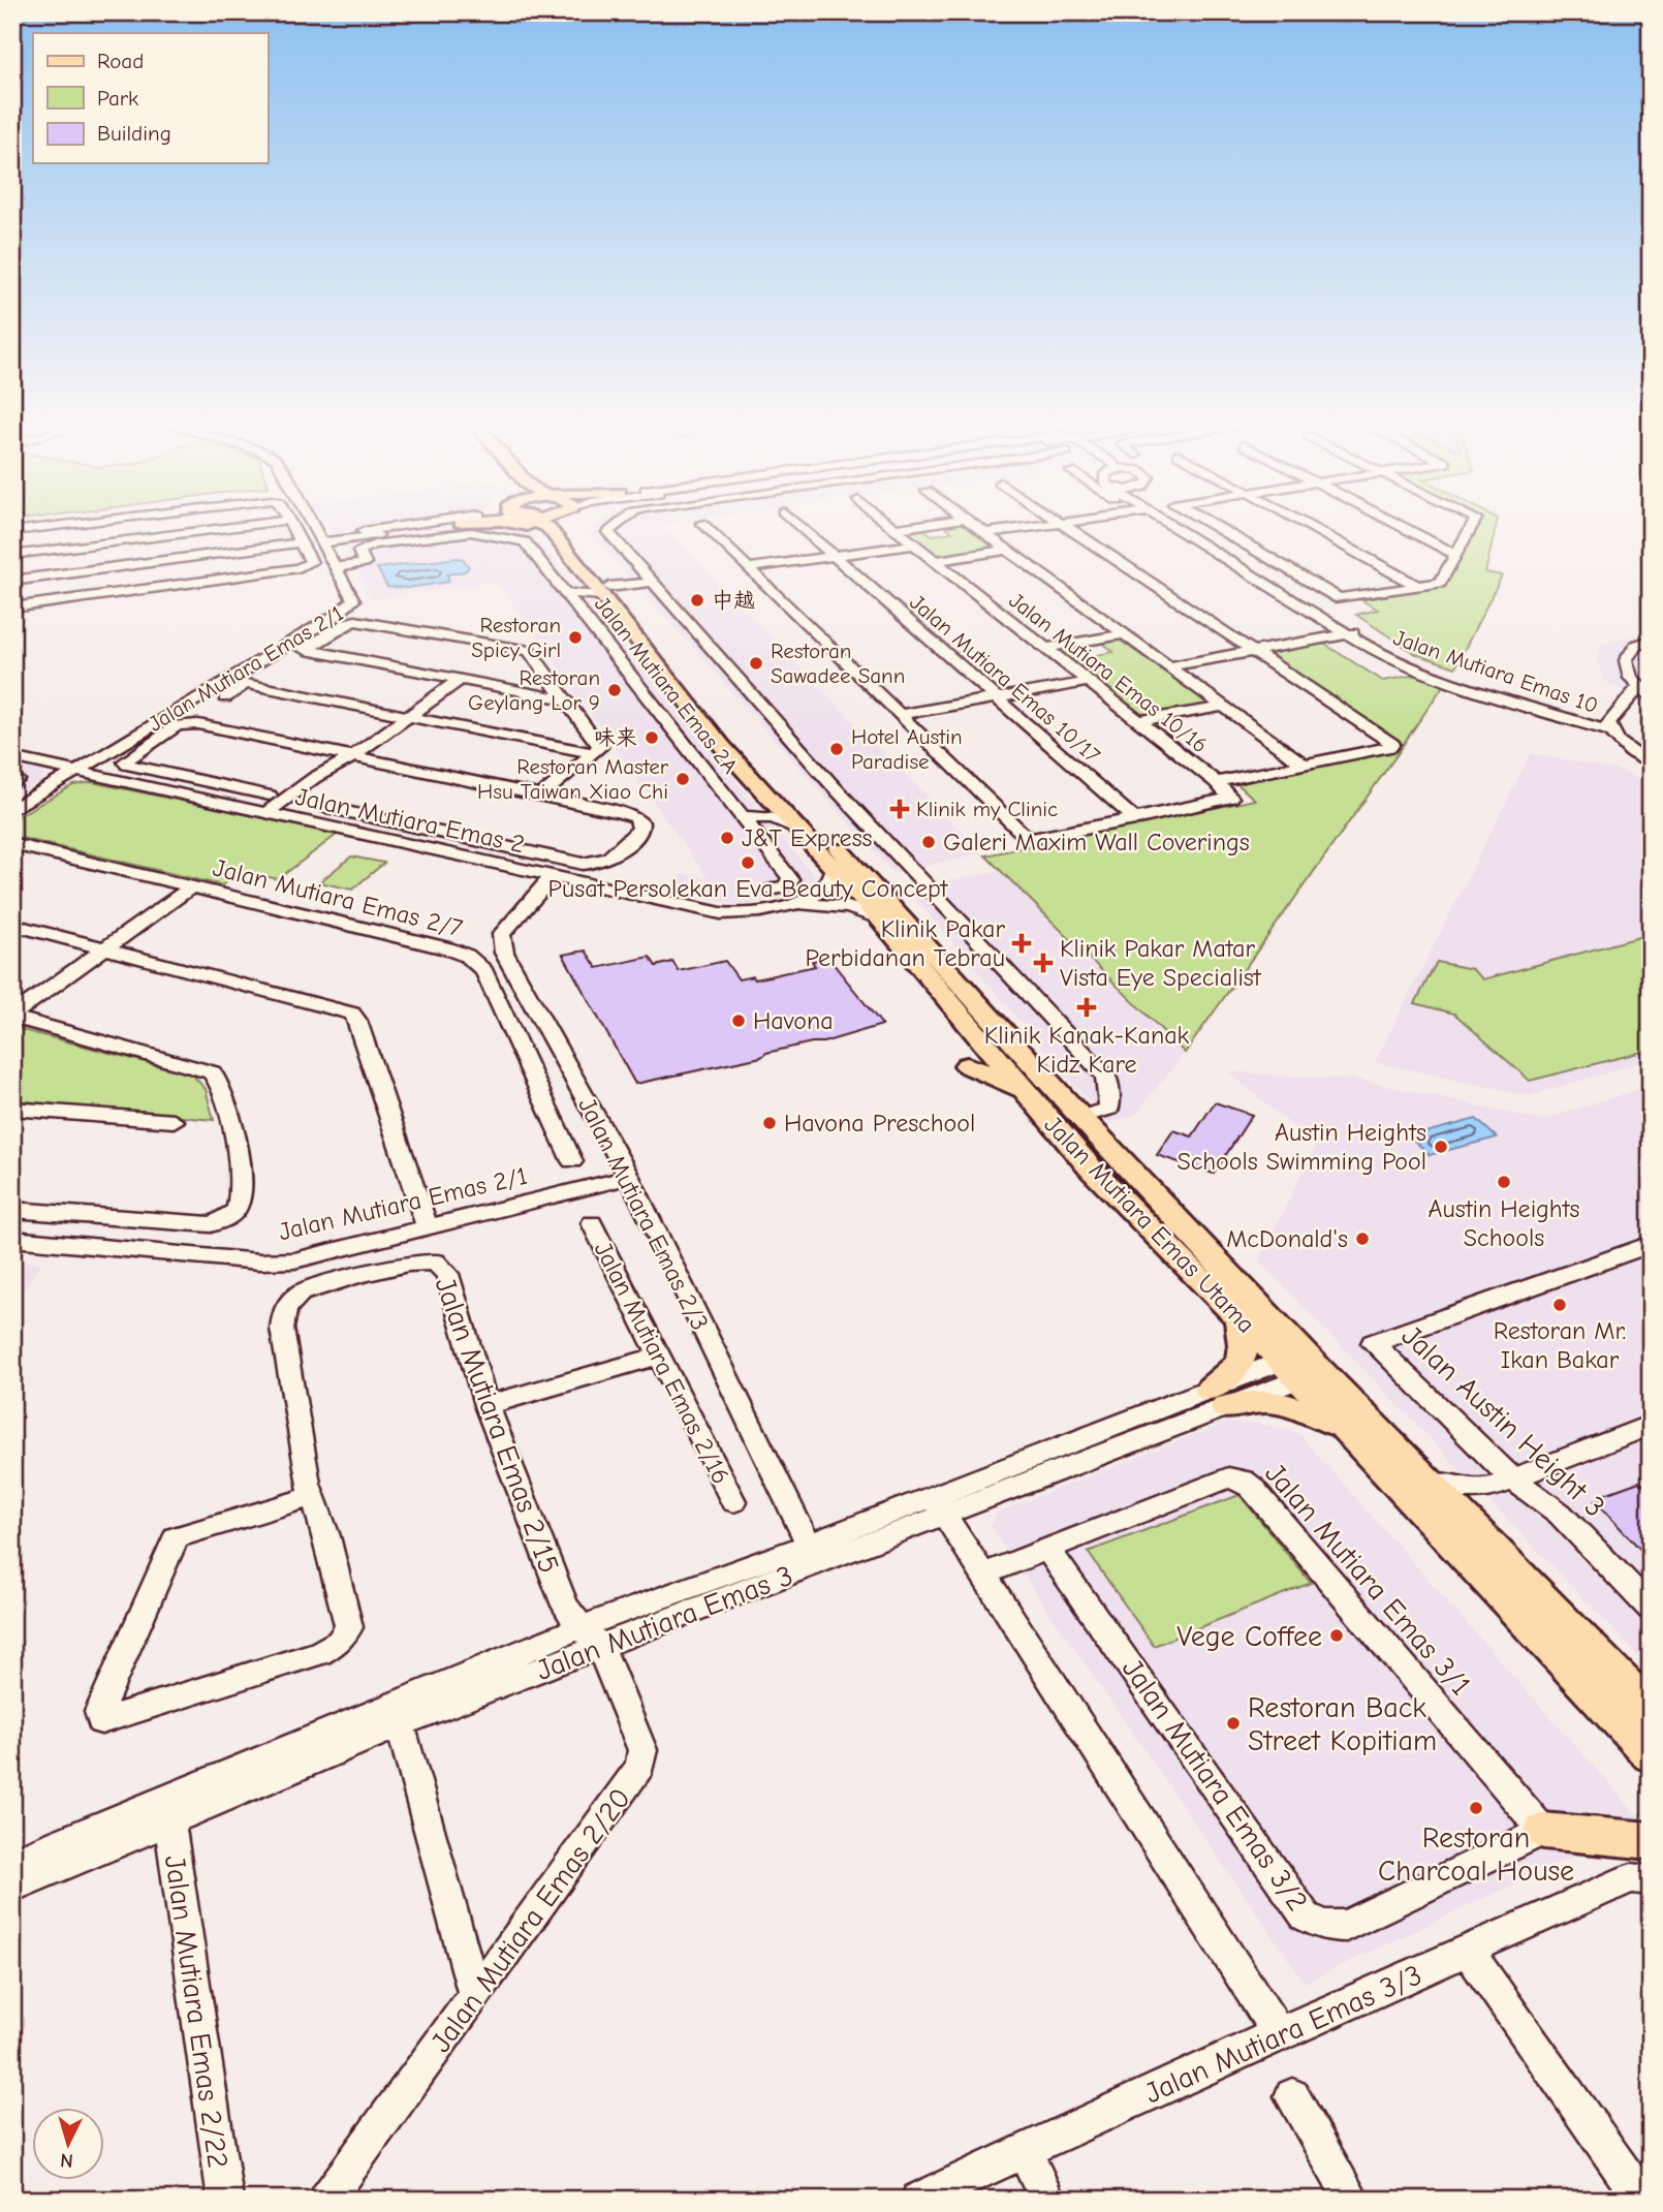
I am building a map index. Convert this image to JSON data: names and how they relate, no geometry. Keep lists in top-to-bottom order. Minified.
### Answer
{"streets":{"main road":["Jalan Mutiara Emas Utama"],"street":["Jalan Mutiara Emas 2/1","Jalan Mutiara Emas 10","Jalan Mutiara Emas 10/16","Jalan Mutiara Emas 10/17","Jalan Mutiara Emas 2A","Jalan Mutiara Emas 2","Jalan Mutiara Emas 2/7","Jalan Mutiara Emas 2/3","Jalan Mutiara Emas 2/16","Jalan Austin Height 3","Jalan Mutiara Emas 2/15","Jalan Mutiara Emas 3/1","Jalan Mutiara Emas 3","Jalan Mutiara Emas 3/2","Jalan Mutiara Emas 2/20","Jalan Mutiara Emas 2/22","Jalan Mutiara Emas 3/3"]},"crossings":[["Jalan Mutiara Emas 2/1","Jalan Mutiara Emas 2A"],["Jalan Mutiara Emas 2/1","Jalan Mutiara Emas 2"],["Jalan Mutiara Emas 2/1","Jalan Mutiara Emas 2/3"],["Jalan Mutiara Emas 10/16","Jalan Mutiara Emas 10/17"],["Jalan Mutiara Emas 2","Jalan Mutiara Emas 2/3"],["Jalan Mutiara Emas 2","Jalan Mutiara Emas Utama"],["Jalan Mutiara Emas 2/3","Jalan Mutiara Emas 3"],["Jalan Mutiara Emas Utama","Jalan Mutiara Emas 3"],["Jalan Mutiara Emas 2/15","Jalan Mutiara Emas 3"],["Jalan Mutiara Emas 2/15","Jalan Mutiara Emas 2/20"],["Jalan Mutiara Emas 3/1","Jalan Mutiara Emas 3/2"],["Jalan Mutiara Emas 3","Jalan Mutiara Emas 2/20"],["Jalan Mutiara Emas 3","Jalan Mutiara Emas 2/22"]],"places":{"other":["中越","Restoran Spicy Girl","Restoran Sawadee Sann","Restoran Geylang Lor 9","味来","Hotel Austin Paradise","Restoran Master Hsu Taiwan Xiao Chi","J&T Express","Galeri Maxim Wall Coverings","Pusat Persolekan Eva Beauty Concept","Havona","Havona Preschool","Austin Heights Schools Swimming Pool","Austin Heights Schools","McDonald's","Restoran Mr. Ikan Bakar","Vege Coffee","Restoran Back Street Kopitiam","Restoran Charcoal House"],"health":["Klinik my Clinic","Klinik Pakar Perbidanan Tebrau","Klinik Pakar Matar Vista Eye Specialist","Klinik Kanak-Kanak Kidz Kare"]},"legend":["Road","Park","Building"],"north":"bottom"}
